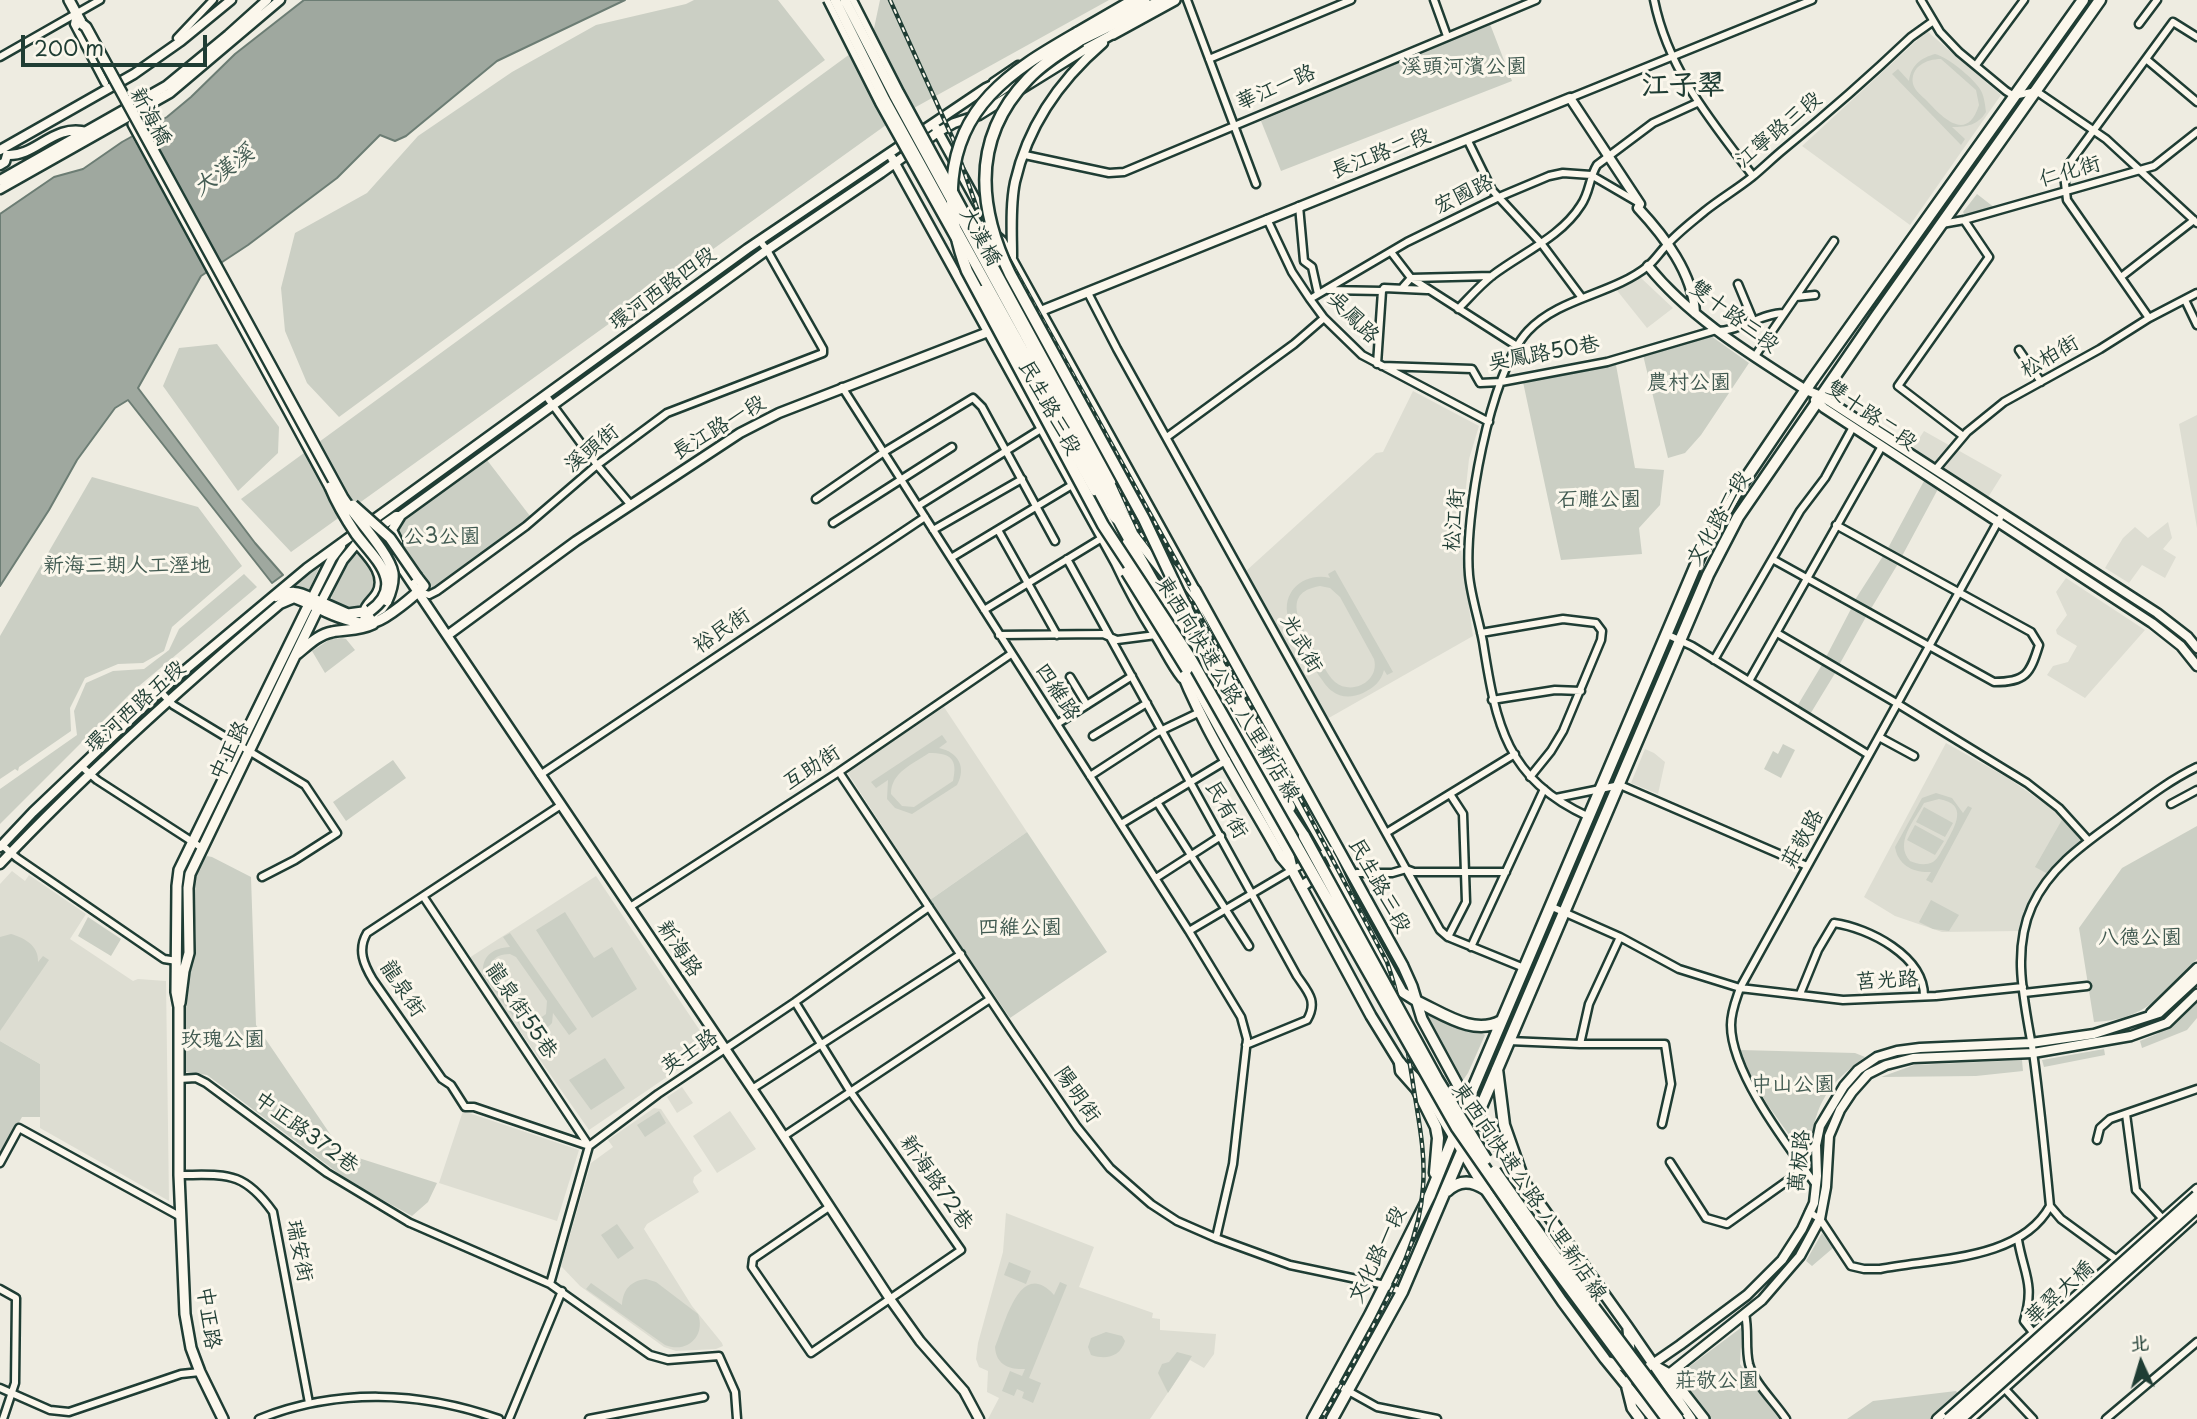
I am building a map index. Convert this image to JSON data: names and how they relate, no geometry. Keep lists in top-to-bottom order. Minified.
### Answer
{"streets":{"main road":["新海橋","大漢橋","環河西路四段","民生路三段","文化路二段","東西向快速公路 八里新店線","中正路","文化路一段","華翠大橋"],"street":["華江一路","江寧路三段","長江路二段","仁化街","宏國路","雙十路三段","吳鳳路","吳鳳路50巷","松柏街","雙十路二段","長江路一段","溪頭街","松江街","裕民街","光武街","四維路","環河西路五段","互助街","民有街","莊敬路","新海路","莒光路","龍泉街","龍泉街55巷","英士路","陽明街","中正路372巷","萬板路","新海路72巷","瑞安街"]},"crossings":[["江寧路三段","雙十路三段"],["江寧路三段","松江街"],["長江路二段","吳鳳路"],["長江路二段","民生路三段"],["長江路二段","長江路一段"],["長江路二段","光武街"],["仁化街","文化路二段"],["宏國路","吳鳳路"],["大漢橋","民生路三段"],["環河西路四段","民生路三段"],["環河西路四段","溪頭街"],["環河西路四段","東西向快速公路 八里新店線"],["環河西路四段","環河西路五段"],["環河西路四段","中正路"],["環河西路四段","新海路"],["雙十路三段","吳鳳路50巷"],["雙十路三段","雙十路二段"],["雙十路三段","文化路二段"],["雙十路三段","松江街"],["吳鳳路","吳鳳路50巷"],["吳鳳路","松江街"],["吳鳳路50巷","松江街"],["松柏街","雙十路二段"],["民生路三段","長江路一段"],["民生路三段","文化路二段"],["民生路三段","萬板路"],["民生路三段","文化路一段"],["雙十路二段","文化路二段"],["雙十路二段","莊敬路"],["長江路一段","四維路"],["長江路一段","新海路"],["溪頭街","新海路"],["文化路二段","松江街"],["文化路二段","莒光路"],["文化路二段","文化路一段"],["裕民街","四維路"],["裕民街","新海路"],["四維路","互助街"],["四維路","民有街"],["環河西路五段","中正路"],["環河西路五段","新海路"],["中正路","新海路"],["中正路","中正路372巷"],["中正路","瑞安街"],["互助街","新海路"],["互助街","陽明街"],["莊敬路","莒光路"],["莊敬路","萬板路"],["新海路","龍泉街"],["新海路","英士路"],["新海路","新海路72巷"],["龍泉街","龍泉街55巷"],["龍泉街","英士路"],["龍泉街55巷","英士路"],["英士路","陽明街"],["陽明街","文化路一段"]],"districts":["江子翠"],"water":["大漢溪"],"parks":["溪頭河濱公園","農村公園","石雕公園","公3公園","新海三期人工溼地","四維公園","八德公園","玫瑰公園","中山公園","莊敬公園"],"scale_bar":"200 m","north":"top"}
